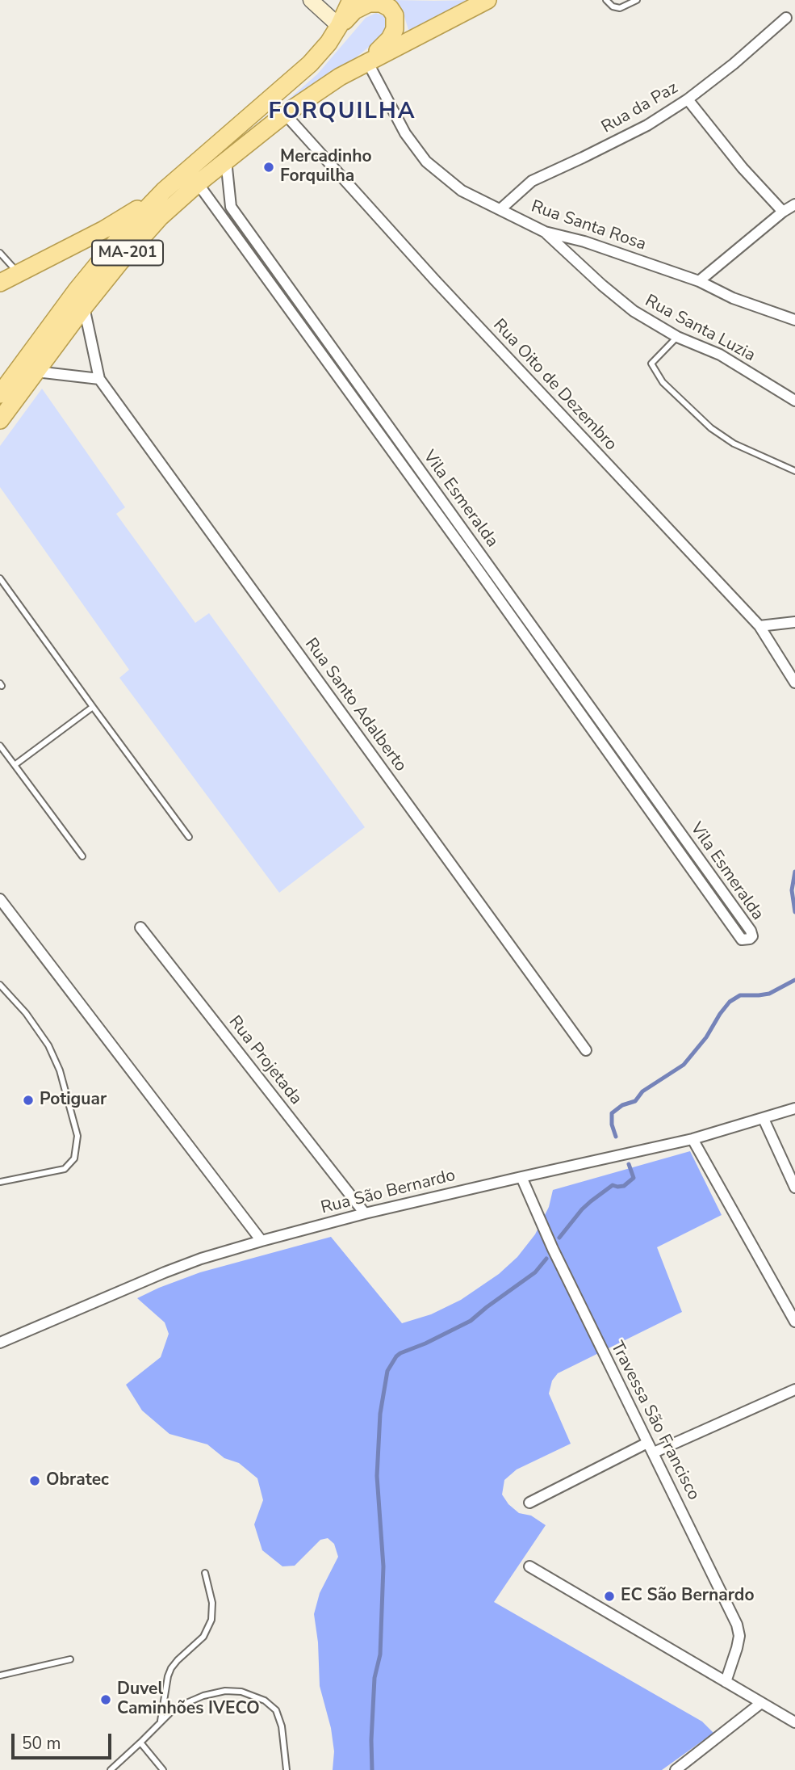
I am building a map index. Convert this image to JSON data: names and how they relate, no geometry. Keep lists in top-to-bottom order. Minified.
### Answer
{"streets":{"main road":["MA-201"],"street":["Rua da Paz","Rua Santa Rosa","Rua Santa Luzia","Rua Oito de Dezembro","Vila Esmeralda","Rua Santo Adalberto","Rua Projetada","Rua São Bernardo","Travessa São Francisco"]},"crossings":[["Rua da Paz","Rua Santa Rosa"],["Rua Santa Rosa","MA-201"],["Rua Santa Rosa","Rua Santa Luzia"],["MA-201","Rua Oito de Dezembro"],["MA-201","Vila Esmeralda"],["MA-201","Rua Santo Adalberto"],["Rua Projetada","Rua São Bernardo"],["Rua São Bernardo","Travessa São Francisco"]],"districts":["FORQUILHA"],"places":["Mercadinho Forquilha","Potiguar","Obratec","EC São Bernardo","Duvel Caminhões IVECO"],"scale_bar":"50 m"}
